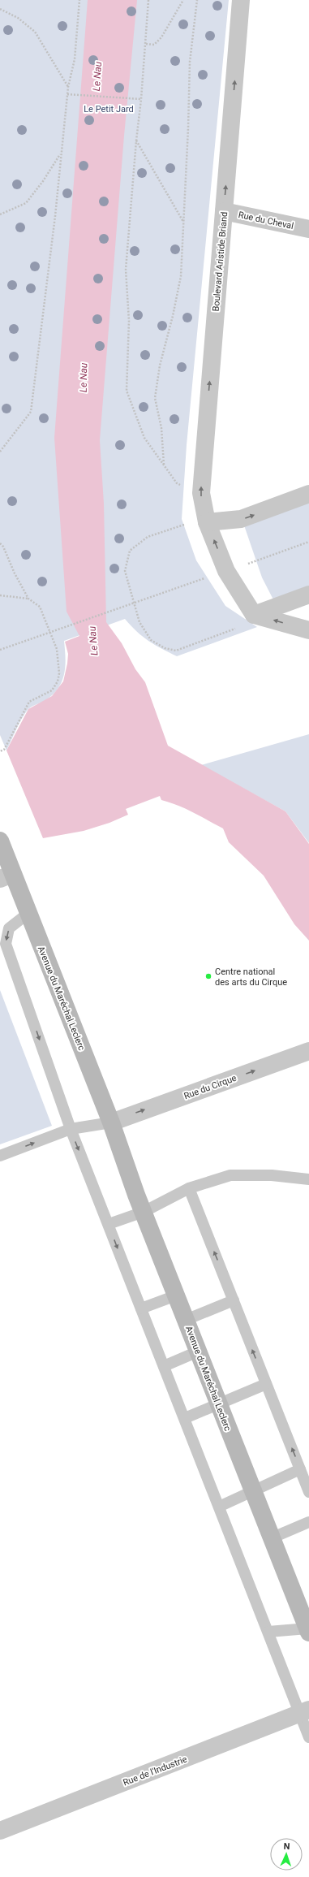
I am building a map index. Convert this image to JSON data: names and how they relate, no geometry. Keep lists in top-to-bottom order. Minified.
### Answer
{"streets":{"main road":["Avenue du Maréchal Leclerc"],"street":["Rue du Cheval","Boulevard Aristide Briand","Rue du Cirque","Rue de l'Industrie"]},"crossings":[["Rue du Cheval","Boulevard Aristide Briand"],["Avenue du Maréchal Leclerc","Rue du Cirque"]],"one_way":["Boulevard Aristide Briand","Rue du Cirque"],"water":["Le Nau"],"parks":["Le Petit Jard"],"places":["Centre national des arts du Cirque"],"north":"top"}
